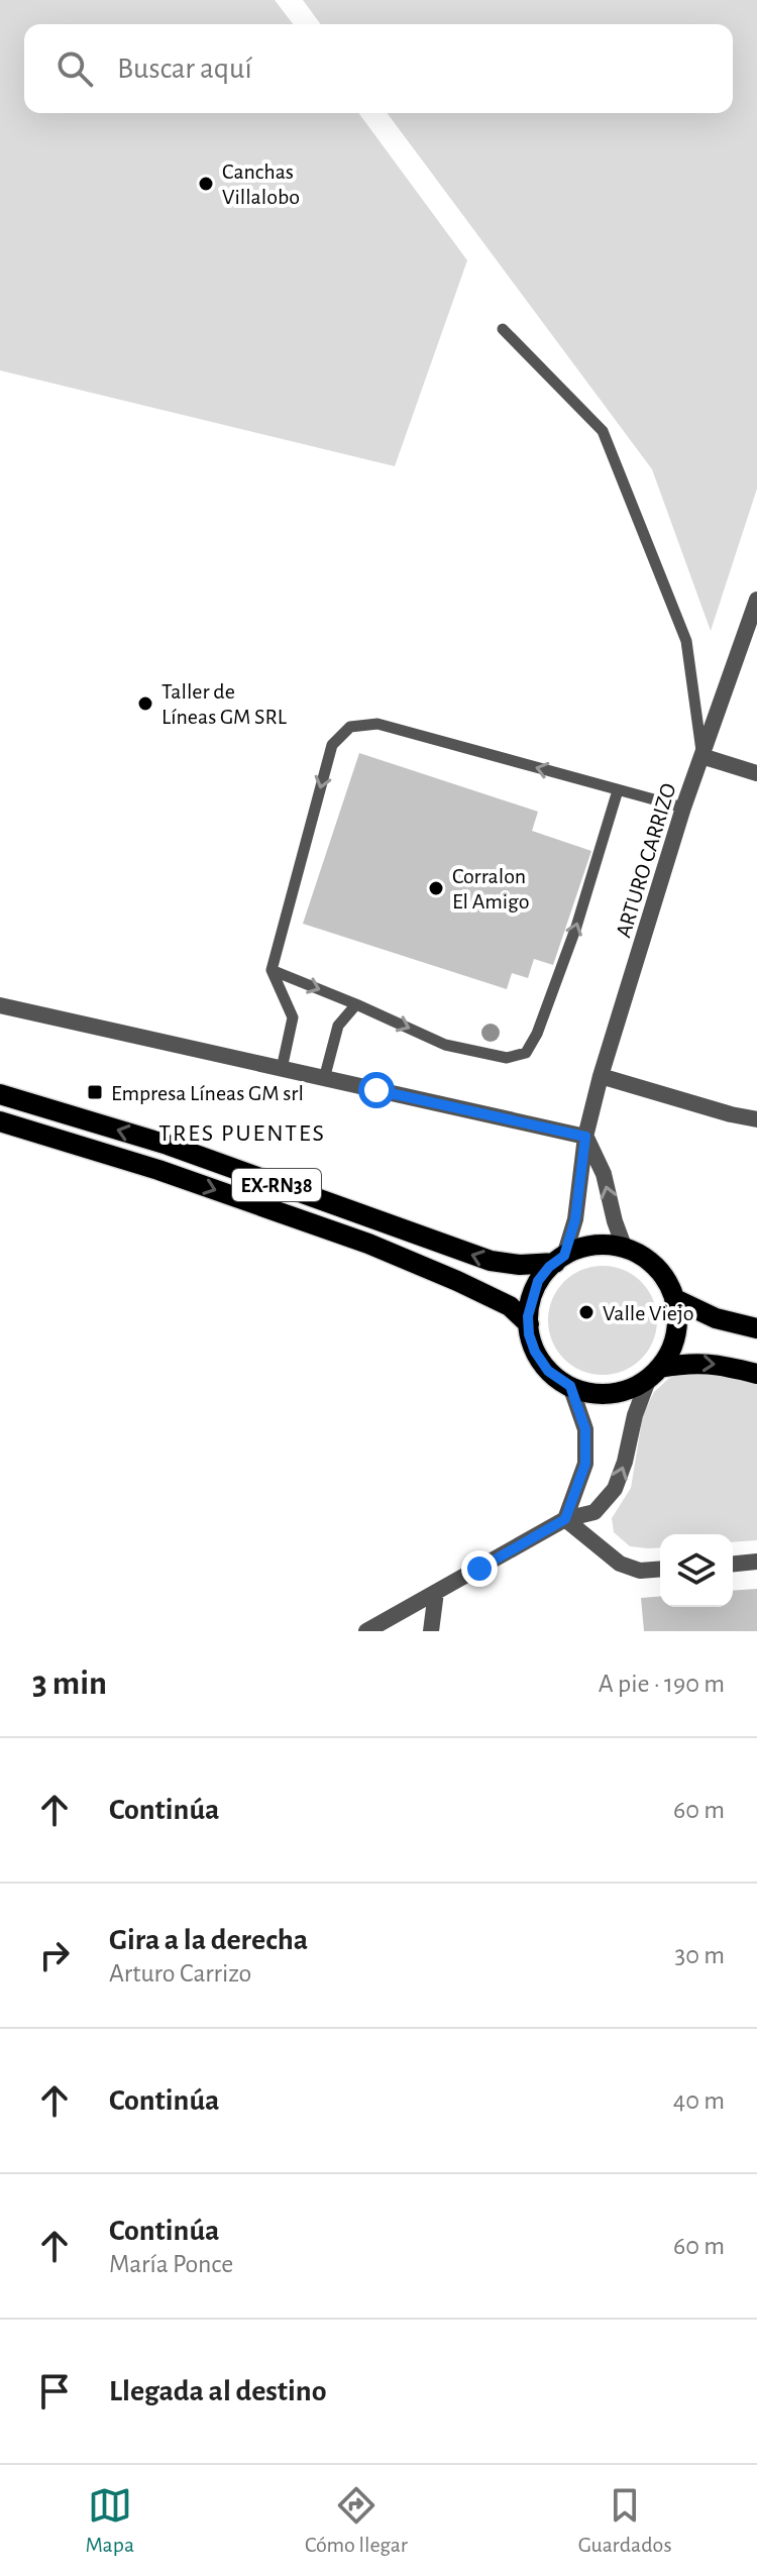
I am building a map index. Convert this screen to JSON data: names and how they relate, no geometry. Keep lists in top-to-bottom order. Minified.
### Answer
{"streets":{"main road":["EX-RN38"],"street":["ARTURO CARRIZO"]},"crossings":[["ARTURO CARRIZO","EX-RN38"]],"districts":["TRES PUENTES"],"places":{"other":["Canchas Villalobo","Taller de Líneas GM SRL","Corralon El Amigo","Valle Viejo"],"transit":["Empresa Líneas GM srl"]},"page":{"search":"Buscar aquí","heading":["3 min","A pie · 190 m"],"list":[["Continúa","60 m"],["Gira a la derecha","Arturo Carrizo","30 m"],["Continúa","40 m"],["Continúa","María Ponce","60 m"],"Llegada al destino"],"nav":["Mapa","Cómo llegar","Guardados"]}}
